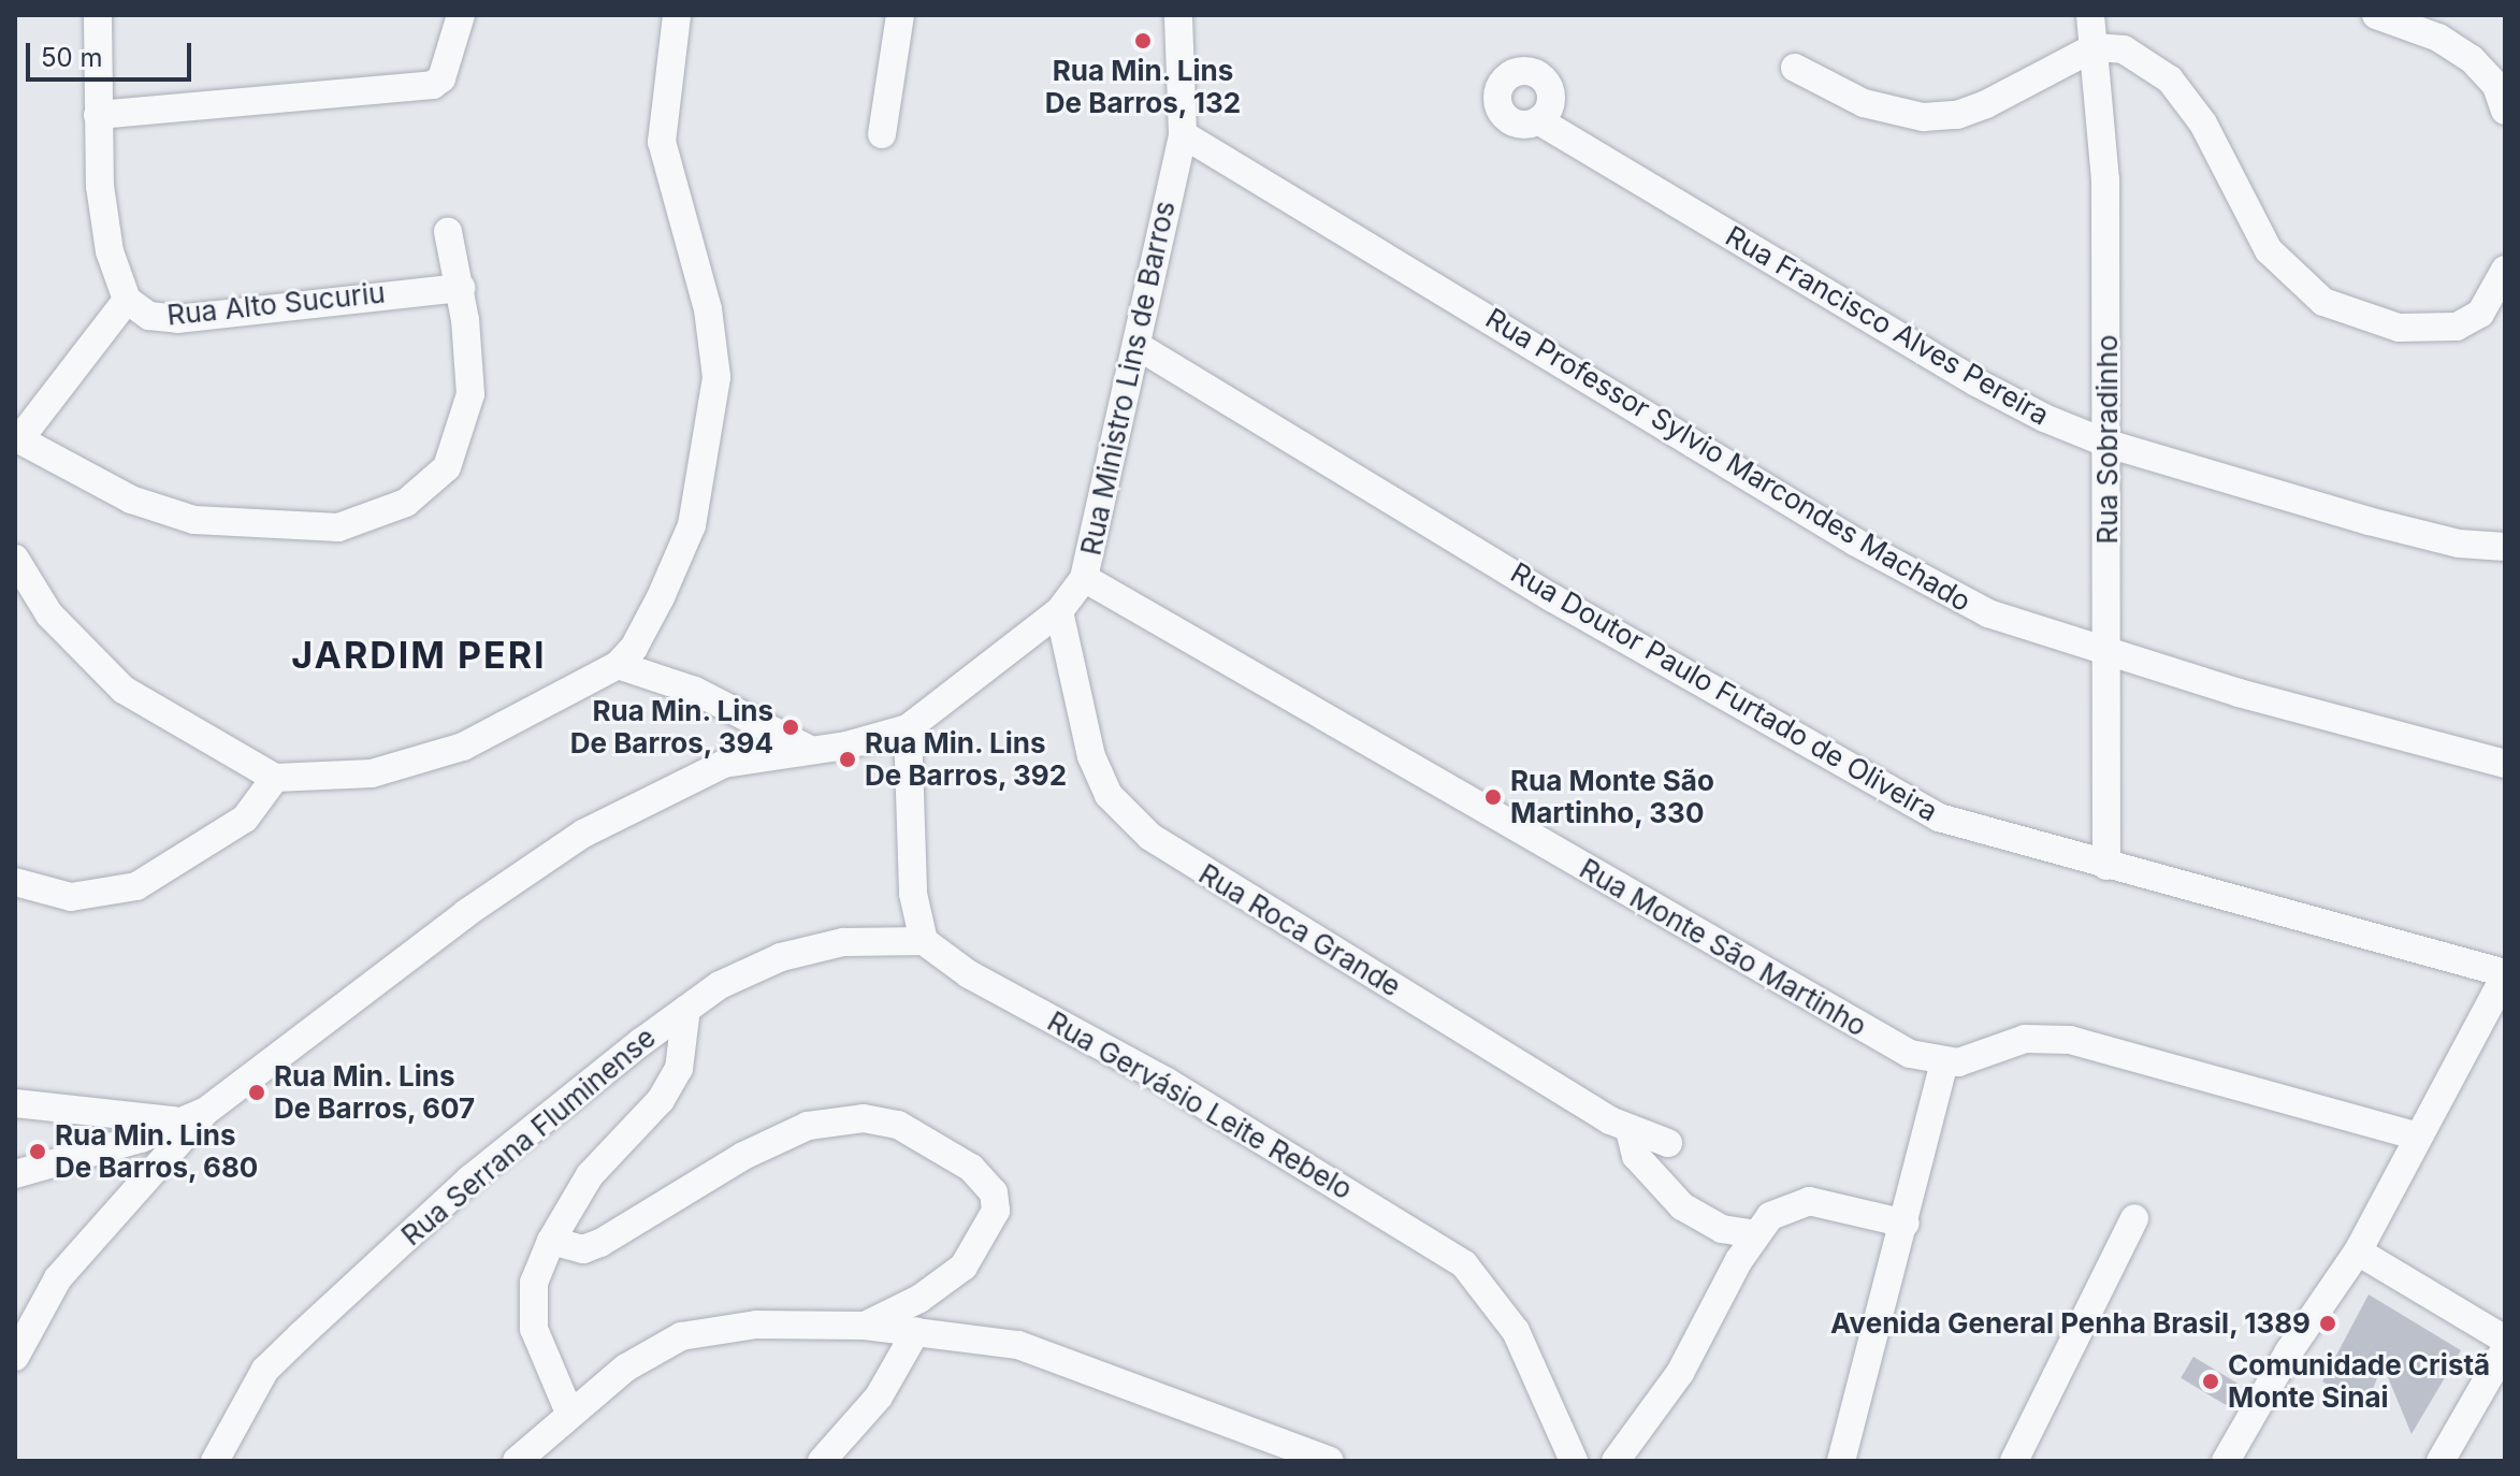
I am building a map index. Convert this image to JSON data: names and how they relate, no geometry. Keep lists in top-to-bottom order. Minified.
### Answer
{"streets":{"street":["Rua Alto Sucuriu","Rua Francisco Alves Pereira","Rua Ministro Lins de Barros","Rua Sobradinho","Rua Professor Sylvio Marcondes Machado","Rua Doutor Paulo Furtado de Oliveira","Rua Roca Grande","Rua Monte São Martinho","Rua Gervásio Leite Rebelo","Rua Serrana Fluminense"]},"crossings":[["Rua Francisco Alves Pereira","Rua Sobradinho"],["Rua Ministro Lins de Barros","Rua Professor Sylvio Marcondes Machado"],["Rua Ministro Lins de Barros","Rua Doutor Paulo Furtado de Oliveira"],["Rua Ministro Lins de Barros","Rua Roca Grande"],["Rua Ministro Lins de Barros","Rua Monte São Martinho"],["Rua Sobradinho","Rua Professor Sylvio Marcondes Machado"],["Rua Sobradinho","Rua Doutor Paulo Furtado de Oliveira"],["Rua Gervásio Leite Rebelo","Rua Serrana Fluminense"]],"districts":["JARDIM PERI"],"places":["Rua Min. Lins De Barros, 132","Rua Min. Lins De Barros, 394","Rua Min. Lins De Barros, 392","Rua Monte São Martinho, 330","Rua Min. Lins De Barros, 607","Rua Min. Lins De Barros, 680","Avenida General Penha Brasil, 1389","Comunidade Cristã Monte Sinai"],"scale_bar":"50 m"}
